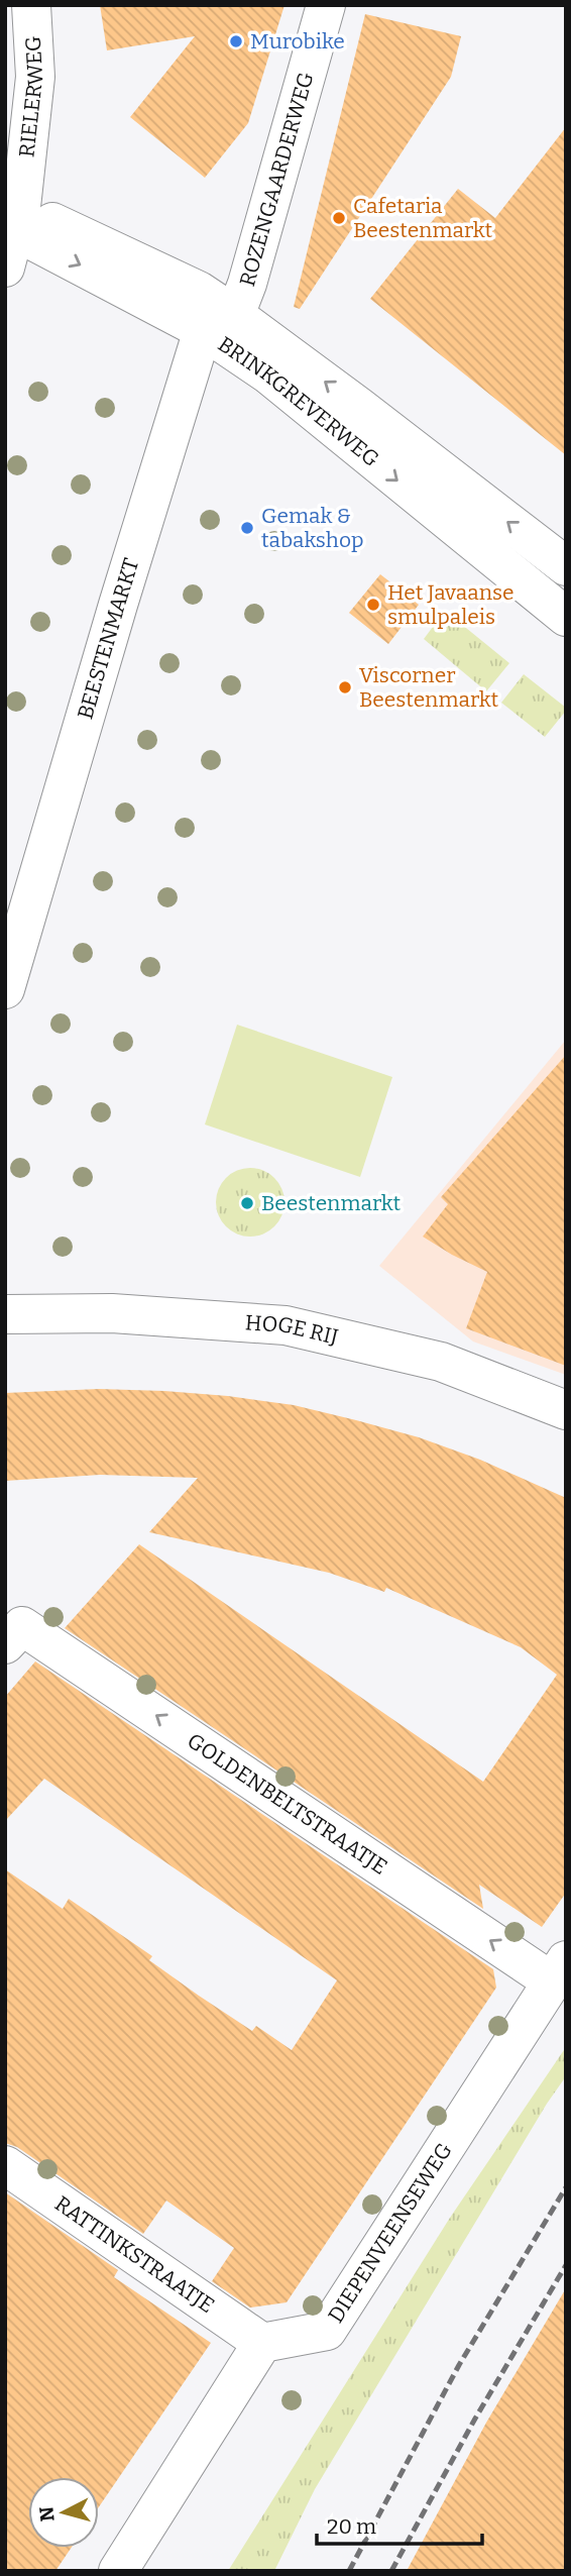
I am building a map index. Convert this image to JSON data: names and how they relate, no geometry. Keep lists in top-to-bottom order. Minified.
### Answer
{"streets":{"street":["RIELERWEG","ROZENGAARDERWEG","BRINKGREVERWEG","BEESTENMARKT","HOGE RIJ","GOLDENBELTSTRAATJE","DIEPENVEENSEWEG","RATTINKSTRAATJE"]},"crossings":[["RIELERWEG","BRINKGREVERWEG"],["ROZENGAARDERWEG","BRINKGREVERWEG"],["ROZENGAARDERWEG","BEESTENMARKT"],["BRINKGREVERWEG","BEESTENMARKT"],["GOLDENBELTSTRAATJE","DIEPENVEENSEWEG"],["DIEPENVEENSEWEG","RATTINKSTRAATJE"]],"one_way":["GOLDENBELTSTRAATJE"],"places":["Murobike","Cafetaria Beestenmarkt","Gemak & tabakshop","Het Javaanse smulpaleis","Viscorner Beestenmarkt","Beestenmarkt"],"scale_bar":"20 m","north":"left"}
